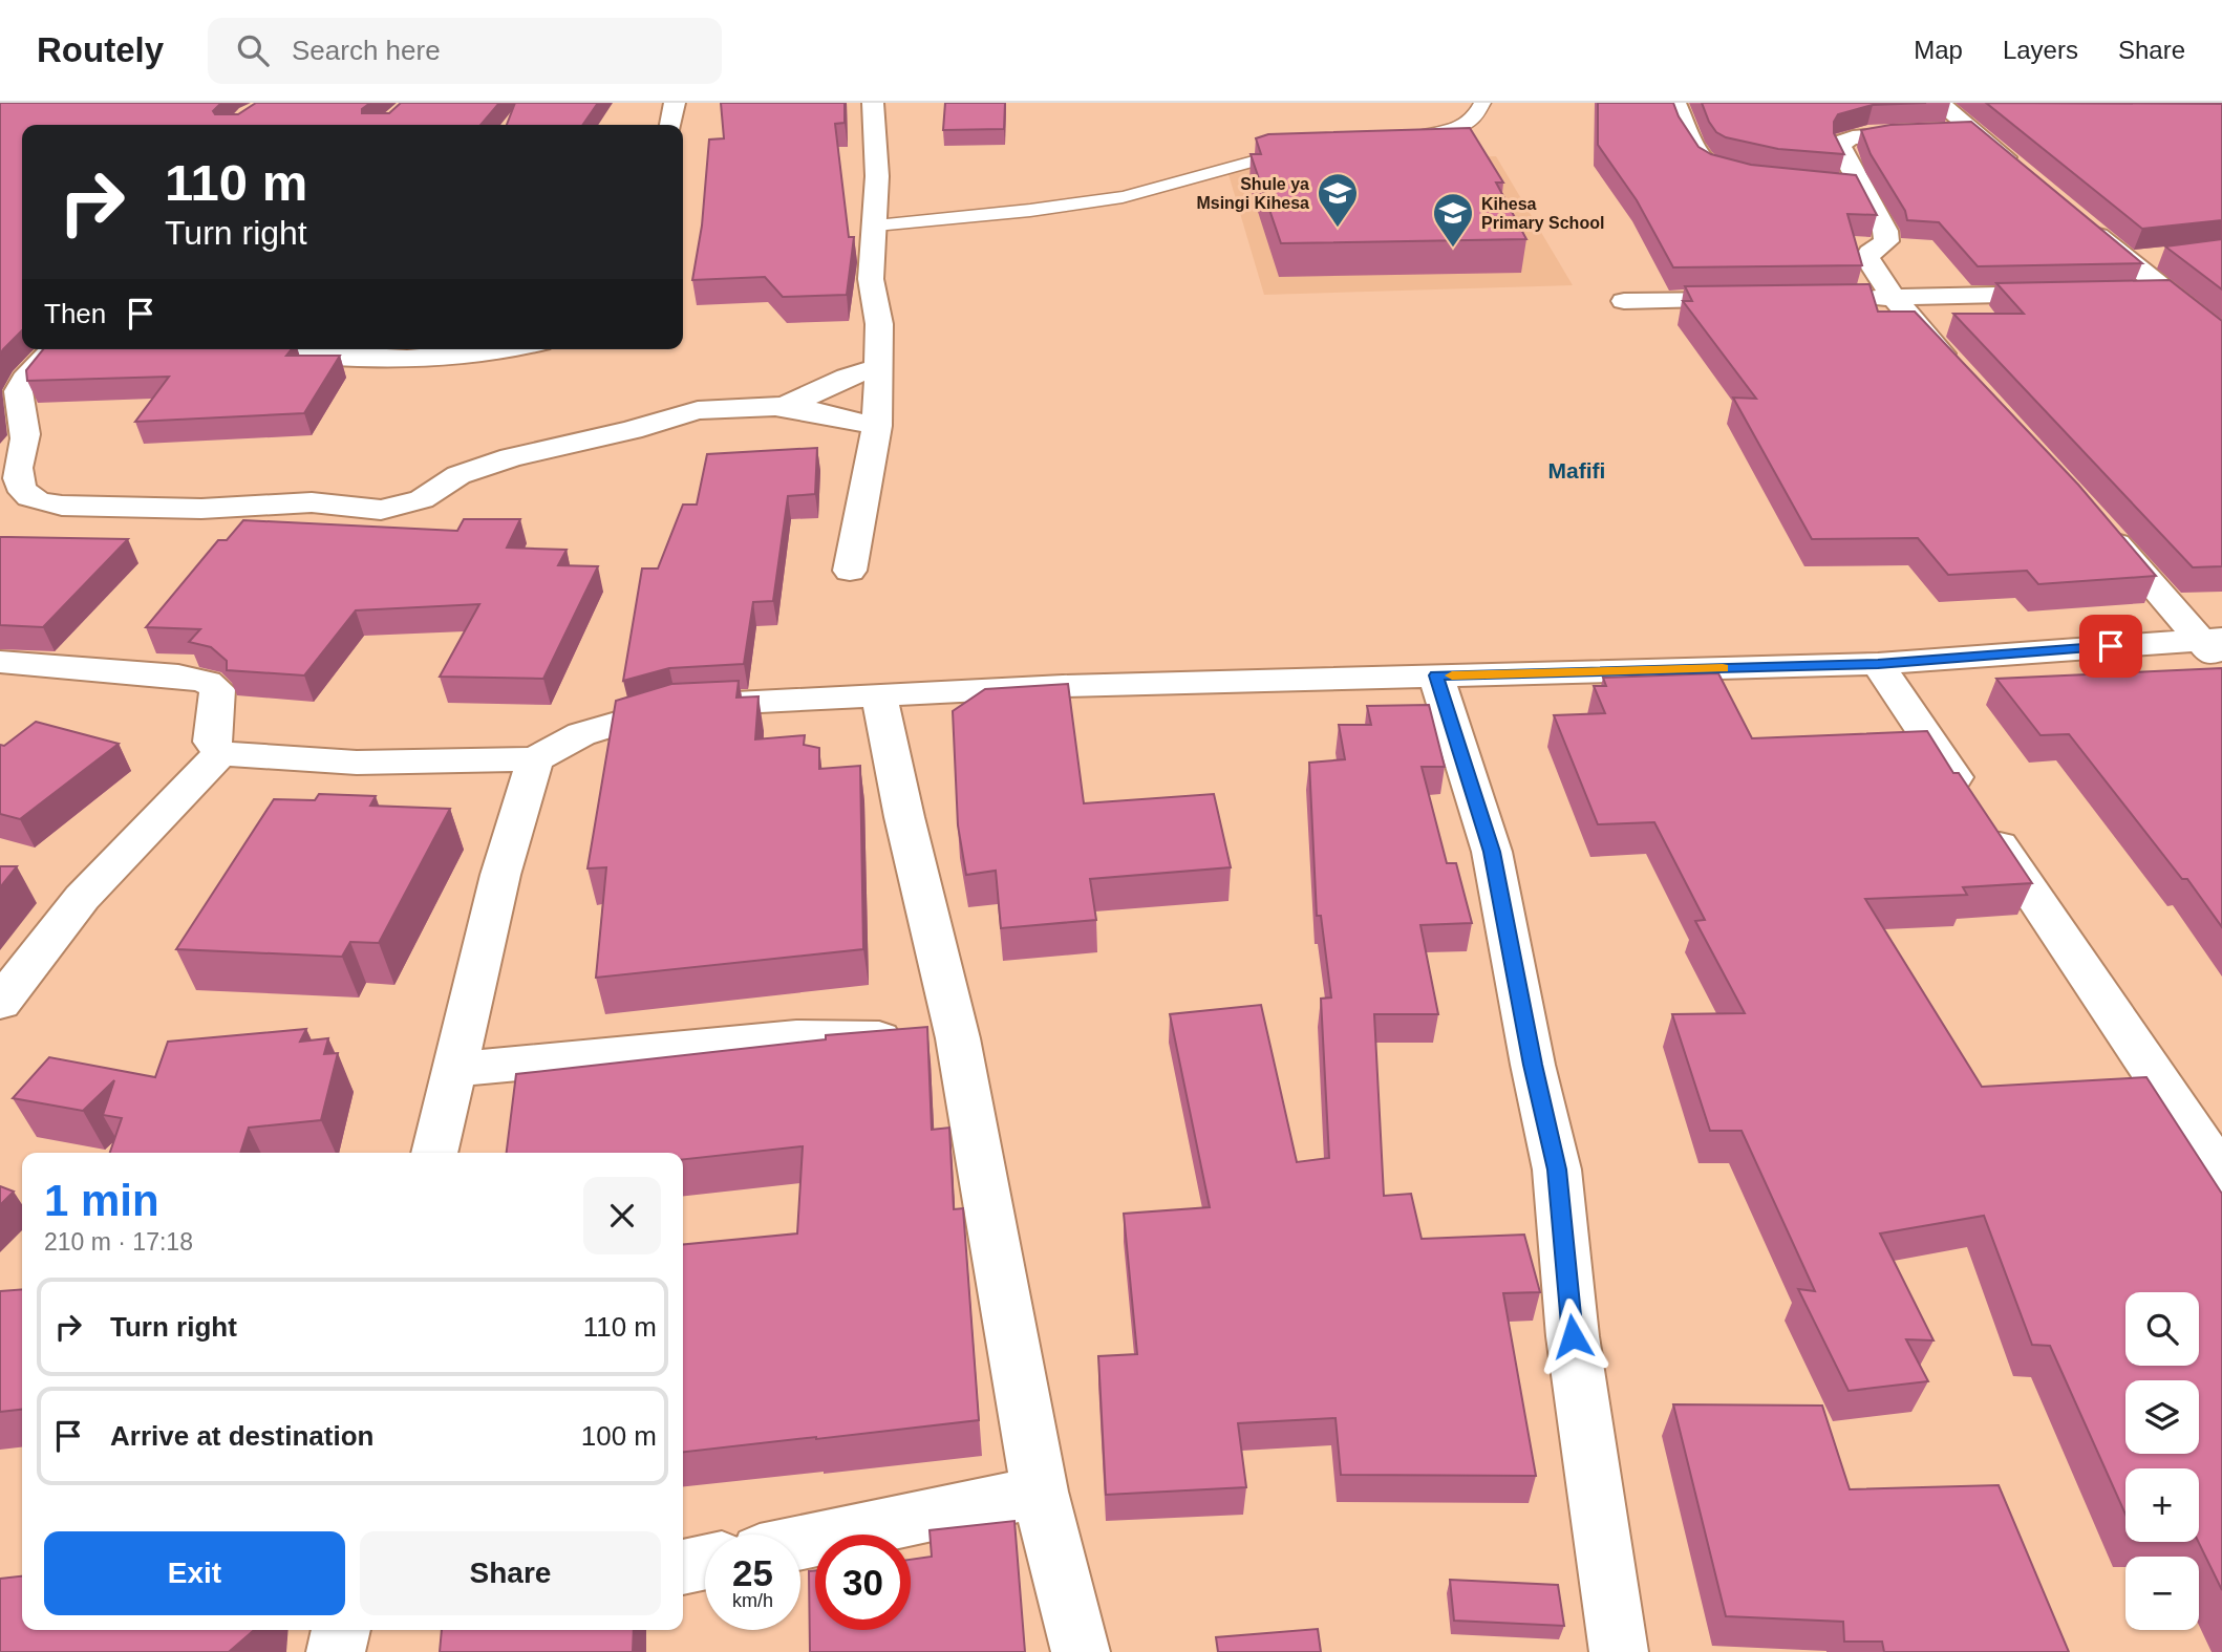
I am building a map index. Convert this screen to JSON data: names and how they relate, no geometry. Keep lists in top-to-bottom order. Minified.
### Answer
{"districts":["Mafifi"],"places":{"school or university":["Shule ya Msingi Kihesa","Kihesa Primary School"]},"page":{"header":"Routely","search":"Search here","nav":["Map","Layers","Share"],"turn":["110 m","Turn right"],"then":"Then","heading":["1 min","210 m · 17:18"],"list":[{"name":"Turn right","value":"110 m"},{"name":"Arrive at destination","value":"100 m"}],"map_buttons":["+","−"],"buttons":["Exit","Share"],"speed":"25 km/h","limit":"30"}}
